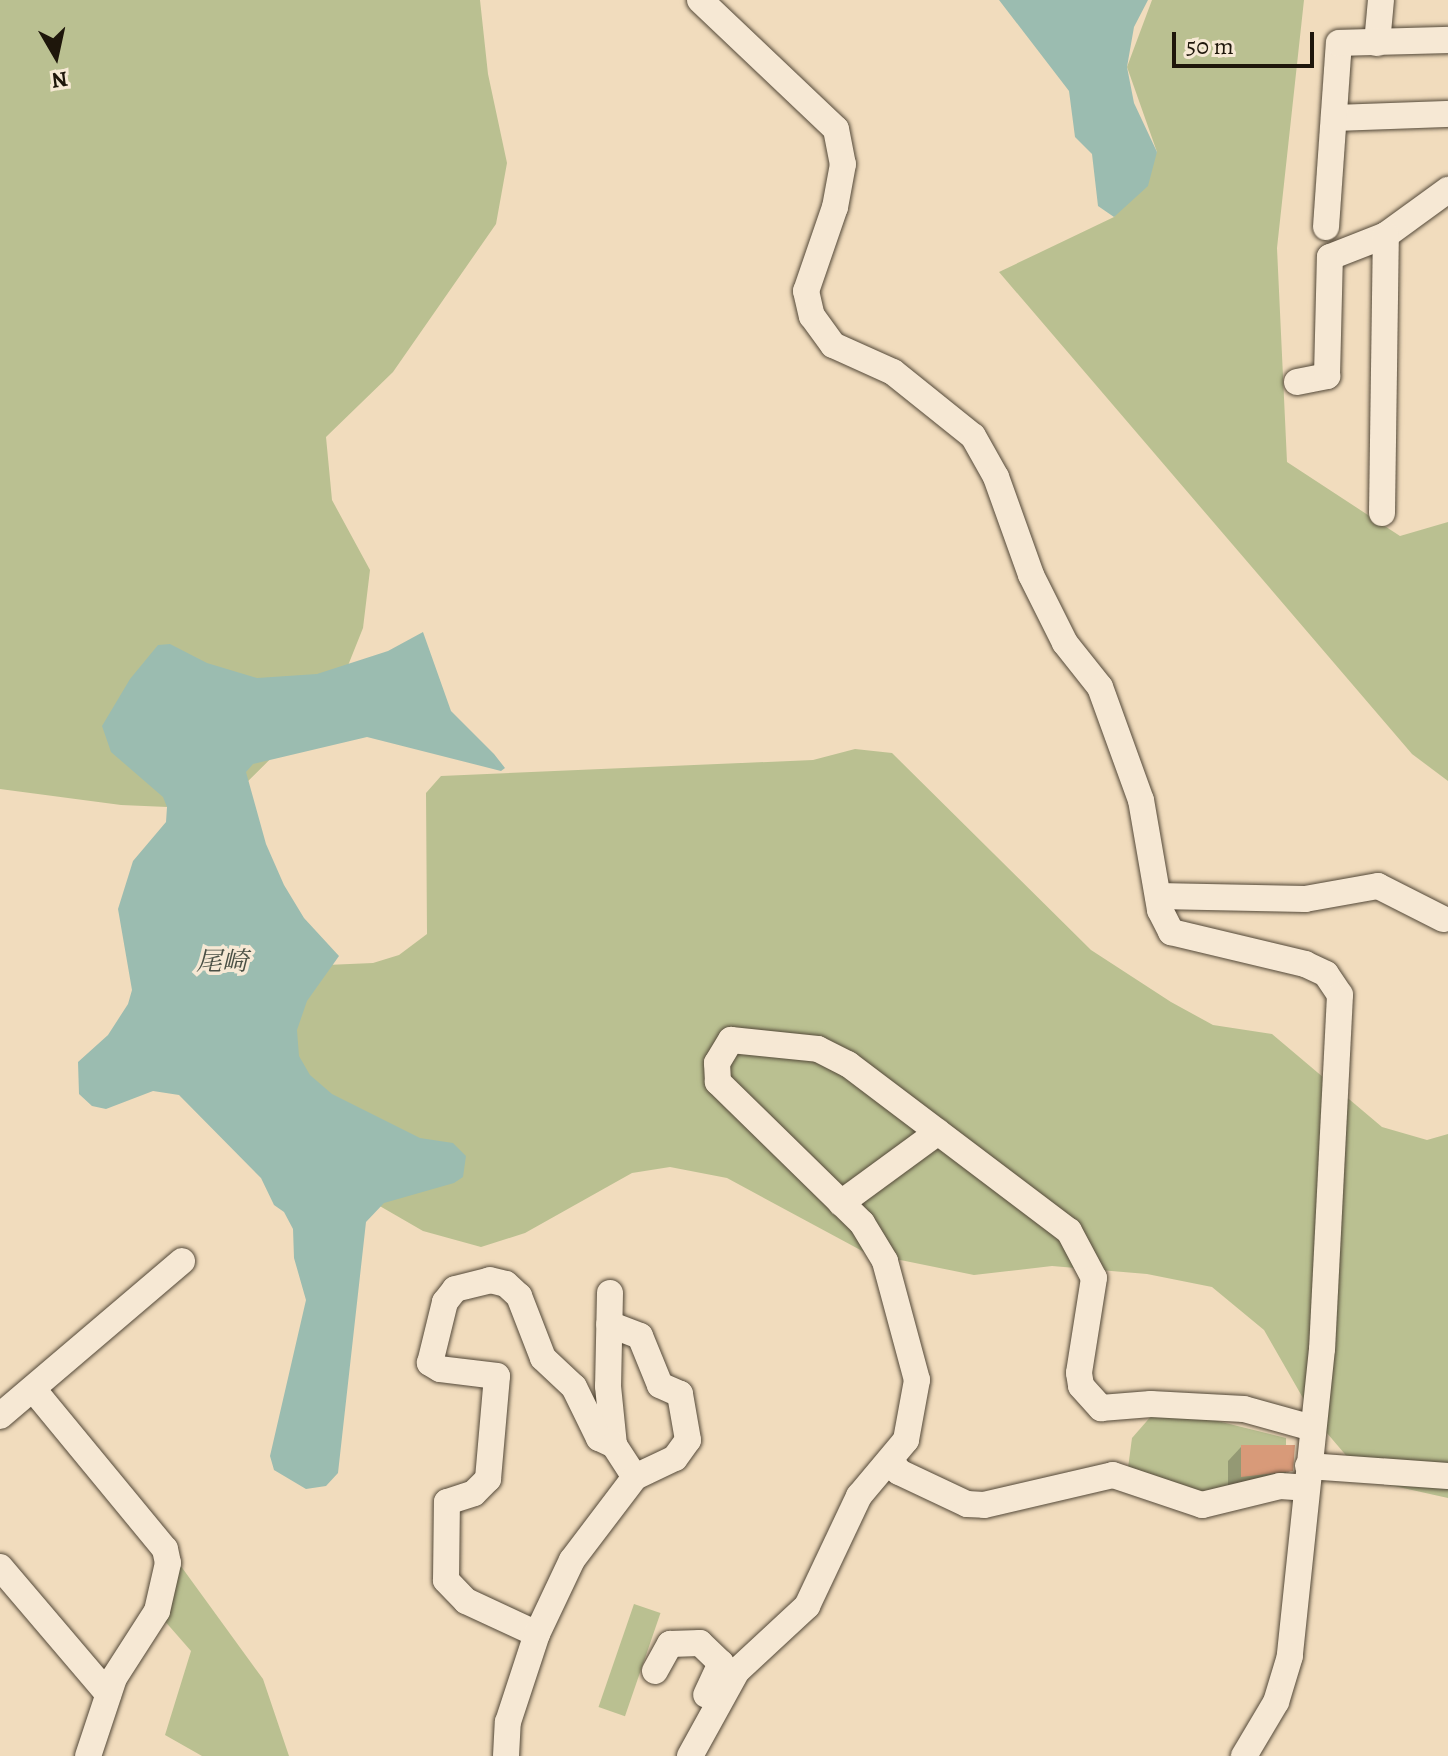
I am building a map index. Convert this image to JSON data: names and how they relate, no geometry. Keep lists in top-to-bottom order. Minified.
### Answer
{"water":["尾崎"],"scale_bar":"50 m","north":"bottom"}
